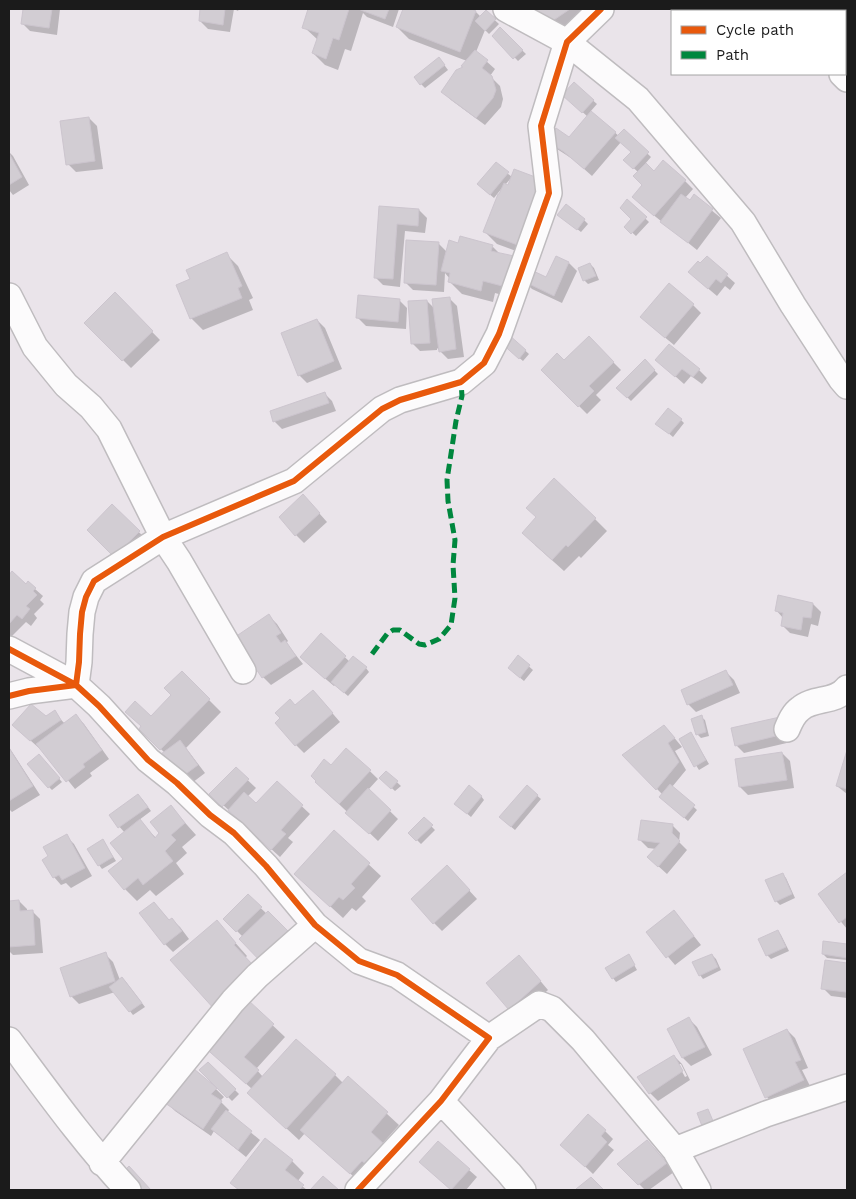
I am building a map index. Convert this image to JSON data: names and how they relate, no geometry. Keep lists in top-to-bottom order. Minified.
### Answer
{"legend":["Cycle path","Path"]}
